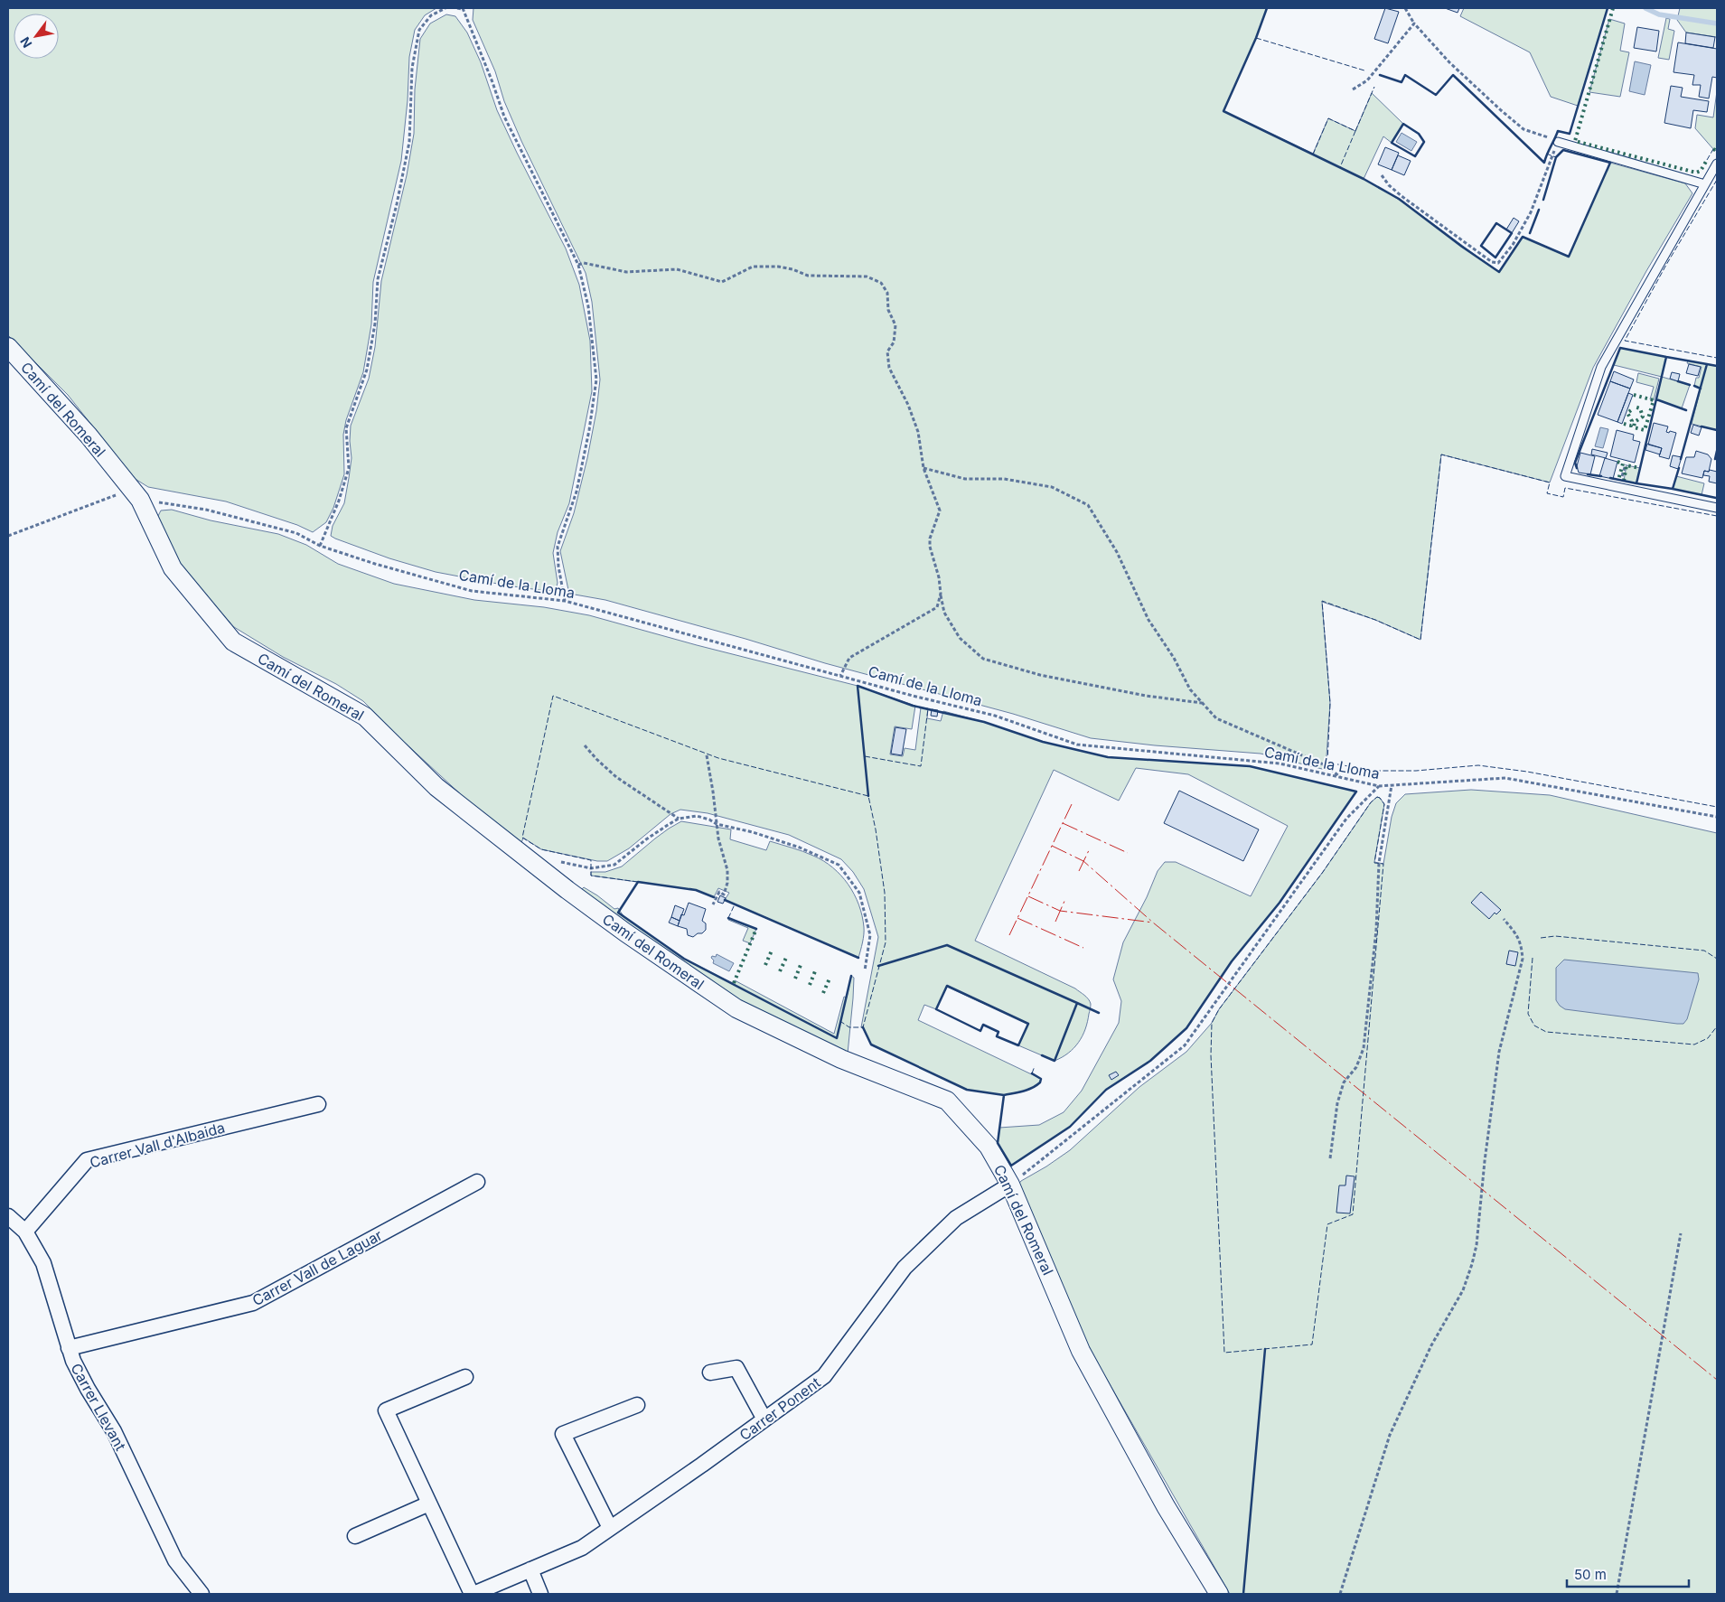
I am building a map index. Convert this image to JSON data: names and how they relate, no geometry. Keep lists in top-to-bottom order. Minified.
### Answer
{"streets":{"street":["Camí del Romeral","Carrer Vall d'Albaida","Carrer Vall de Laguar","Carrer Llevant","Carrer Ponent"],"path":["Camí de la Lloma"]},"crossings":[["Camí del Romeral","Camí de la Lloma"],["Camí del Romeral","Carrer Ponent"],["Carrer Vall d'Albaida","Carrer Llevant"],["Carrer Vall de Laguar","Carrer Llevant"]],"scale_bar":"50 m","north":"bottom left"}
